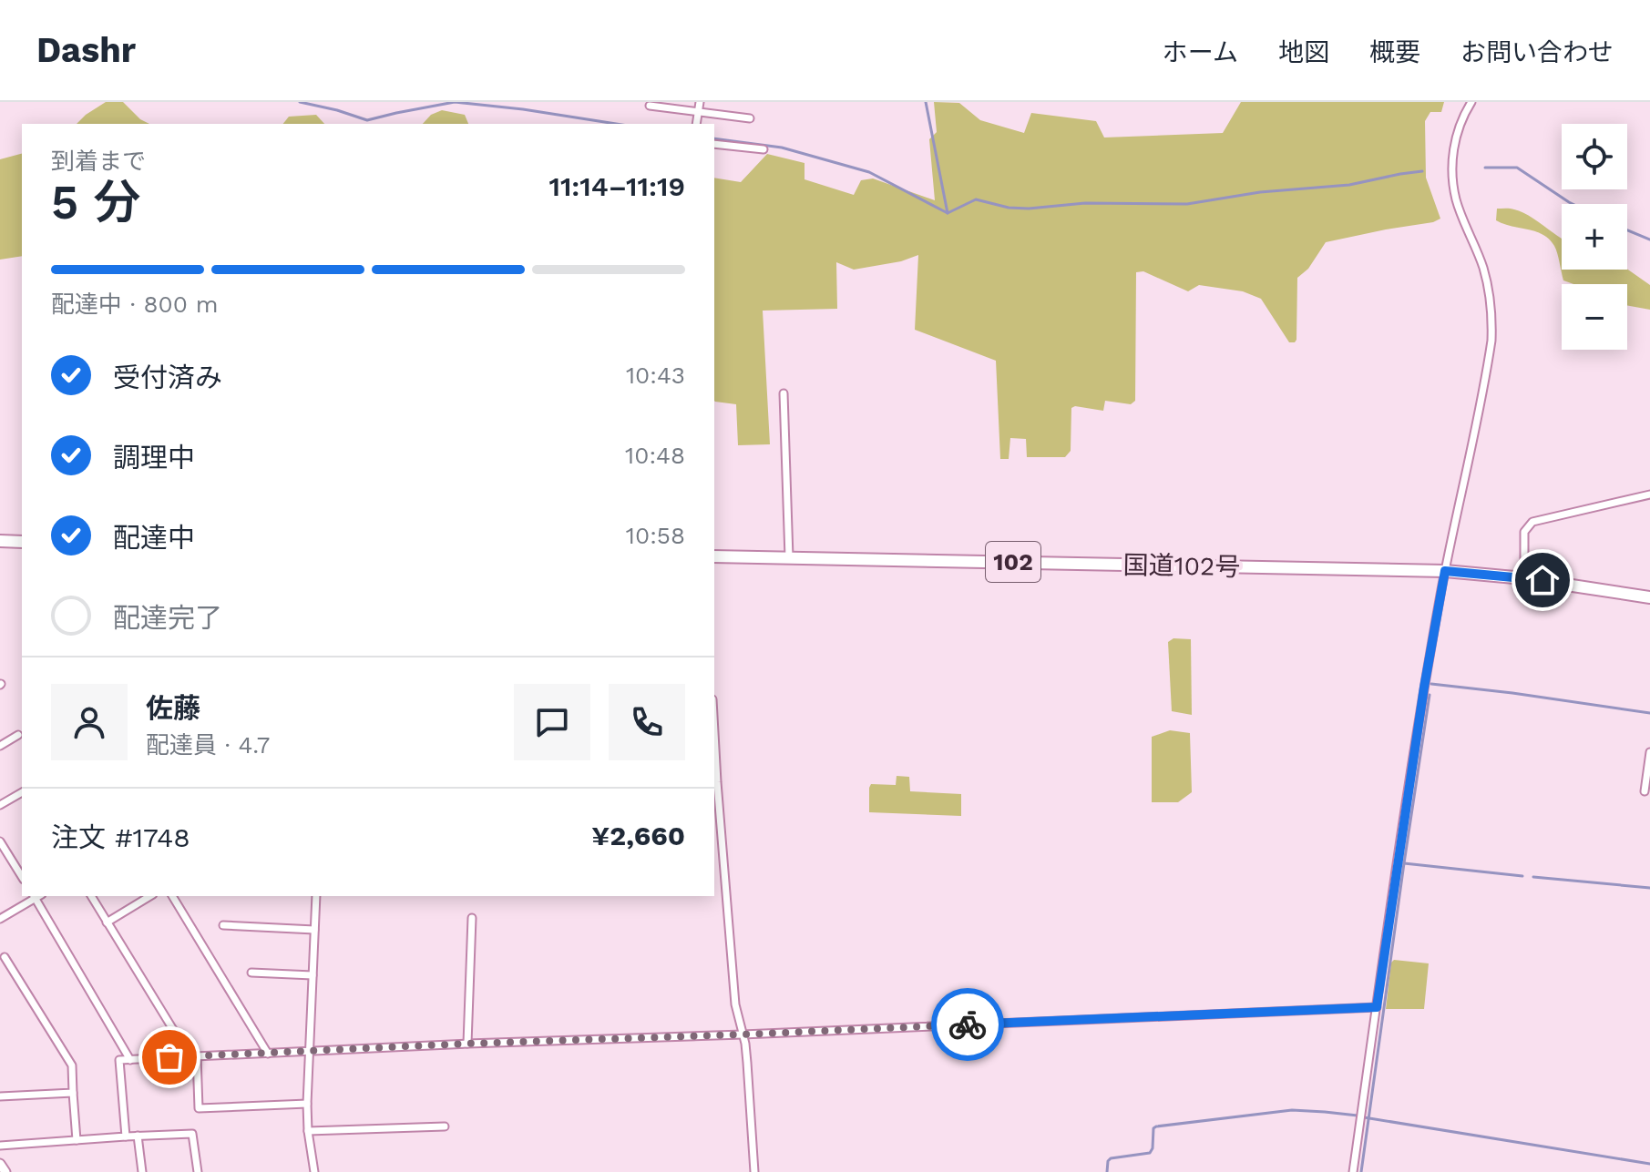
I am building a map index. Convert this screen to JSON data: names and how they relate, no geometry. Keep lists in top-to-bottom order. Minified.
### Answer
{"streets":{"highway":["102","国道102号"]},"page":{"header":"Dashr","nav":["ホーム","地図","概要","お問い合わせ"],"map_buttons":["+","−"],"heading":["5 分","到着まで","11:14–11:19"],"panel":["佐藤","配達員 · 4.7","注文 #1748","¥2,660"],"bar":"配達中 · 800 m","list":[["受付済み","10:43"],["調理中","10:48"],["配達中","10:58"],"配達完了"]}}
